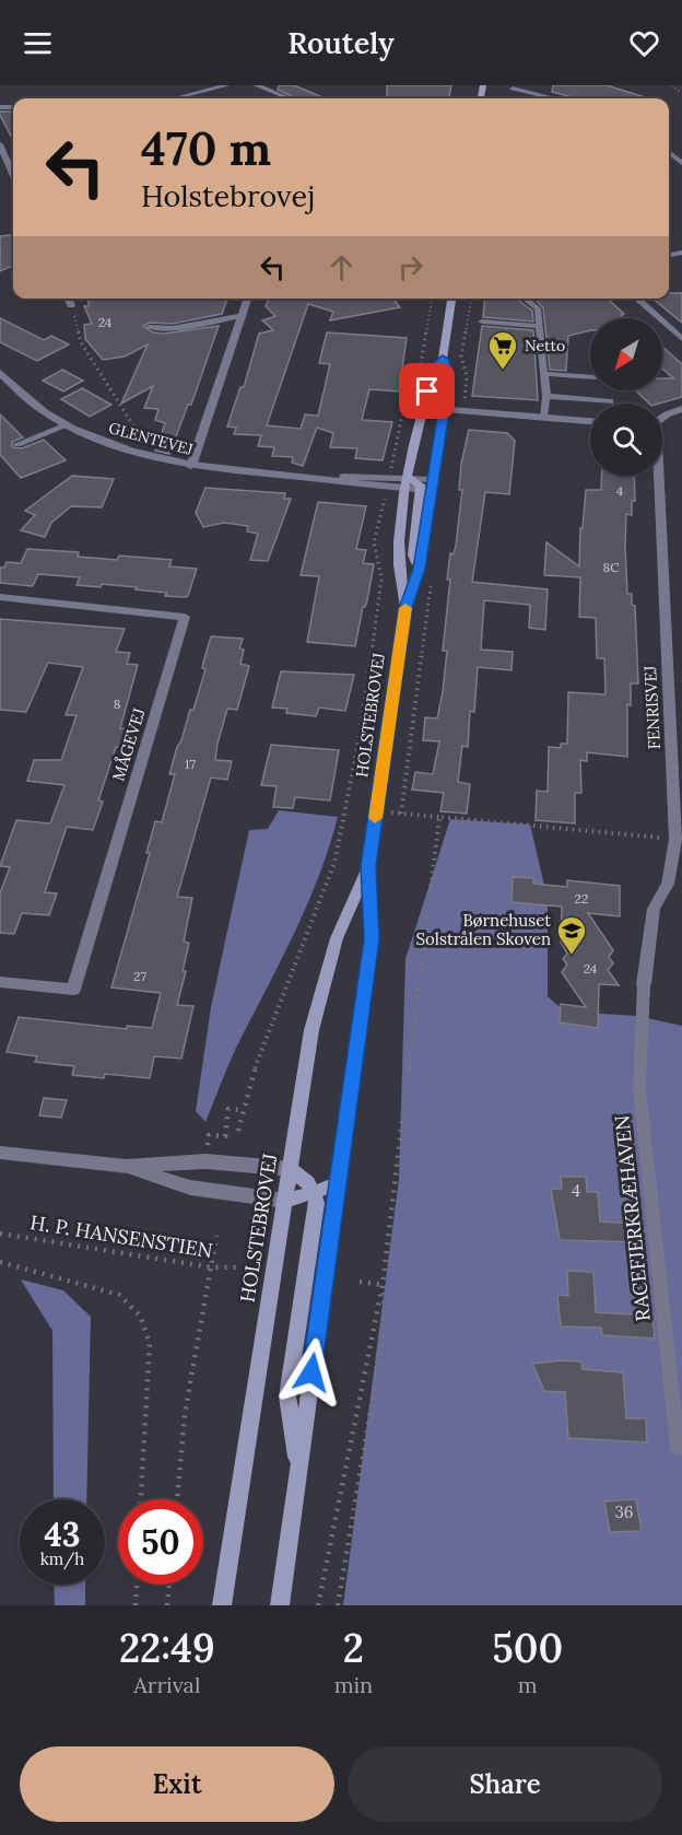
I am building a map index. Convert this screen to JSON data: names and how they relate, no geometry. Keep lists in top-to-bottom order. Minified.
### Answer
{"streets":{"main road":["HOLSTEBROVEJ"],"street":["GLENTEVEJ","FENRISVEJ","MÅGEVEJ"],"lane":["RACEFJERKRÆHAVEN"],"path":["H. P. HANSENSTIEN"]},"crossings":[["GLENTEVEJ","HOLSTEBROVEJ"],["FENRISVEJ","RACEFJERKRÆHAVEN"]],"places":{"supermarket":["Netto"],"school or university":["Børnehuset Solstrålen Skoven"]},"house_numbers":["24","4","8C","8","17","22","24","27","4","36"],"north":"bottom left","page":{"header":"Routely","turn":["470 m","Holstebrovej"],"speed":"43 km/h","limit":"50","eta":["22:49","Arrival","2","min","500","m"],"buttons":["Exit","Share"]}}
